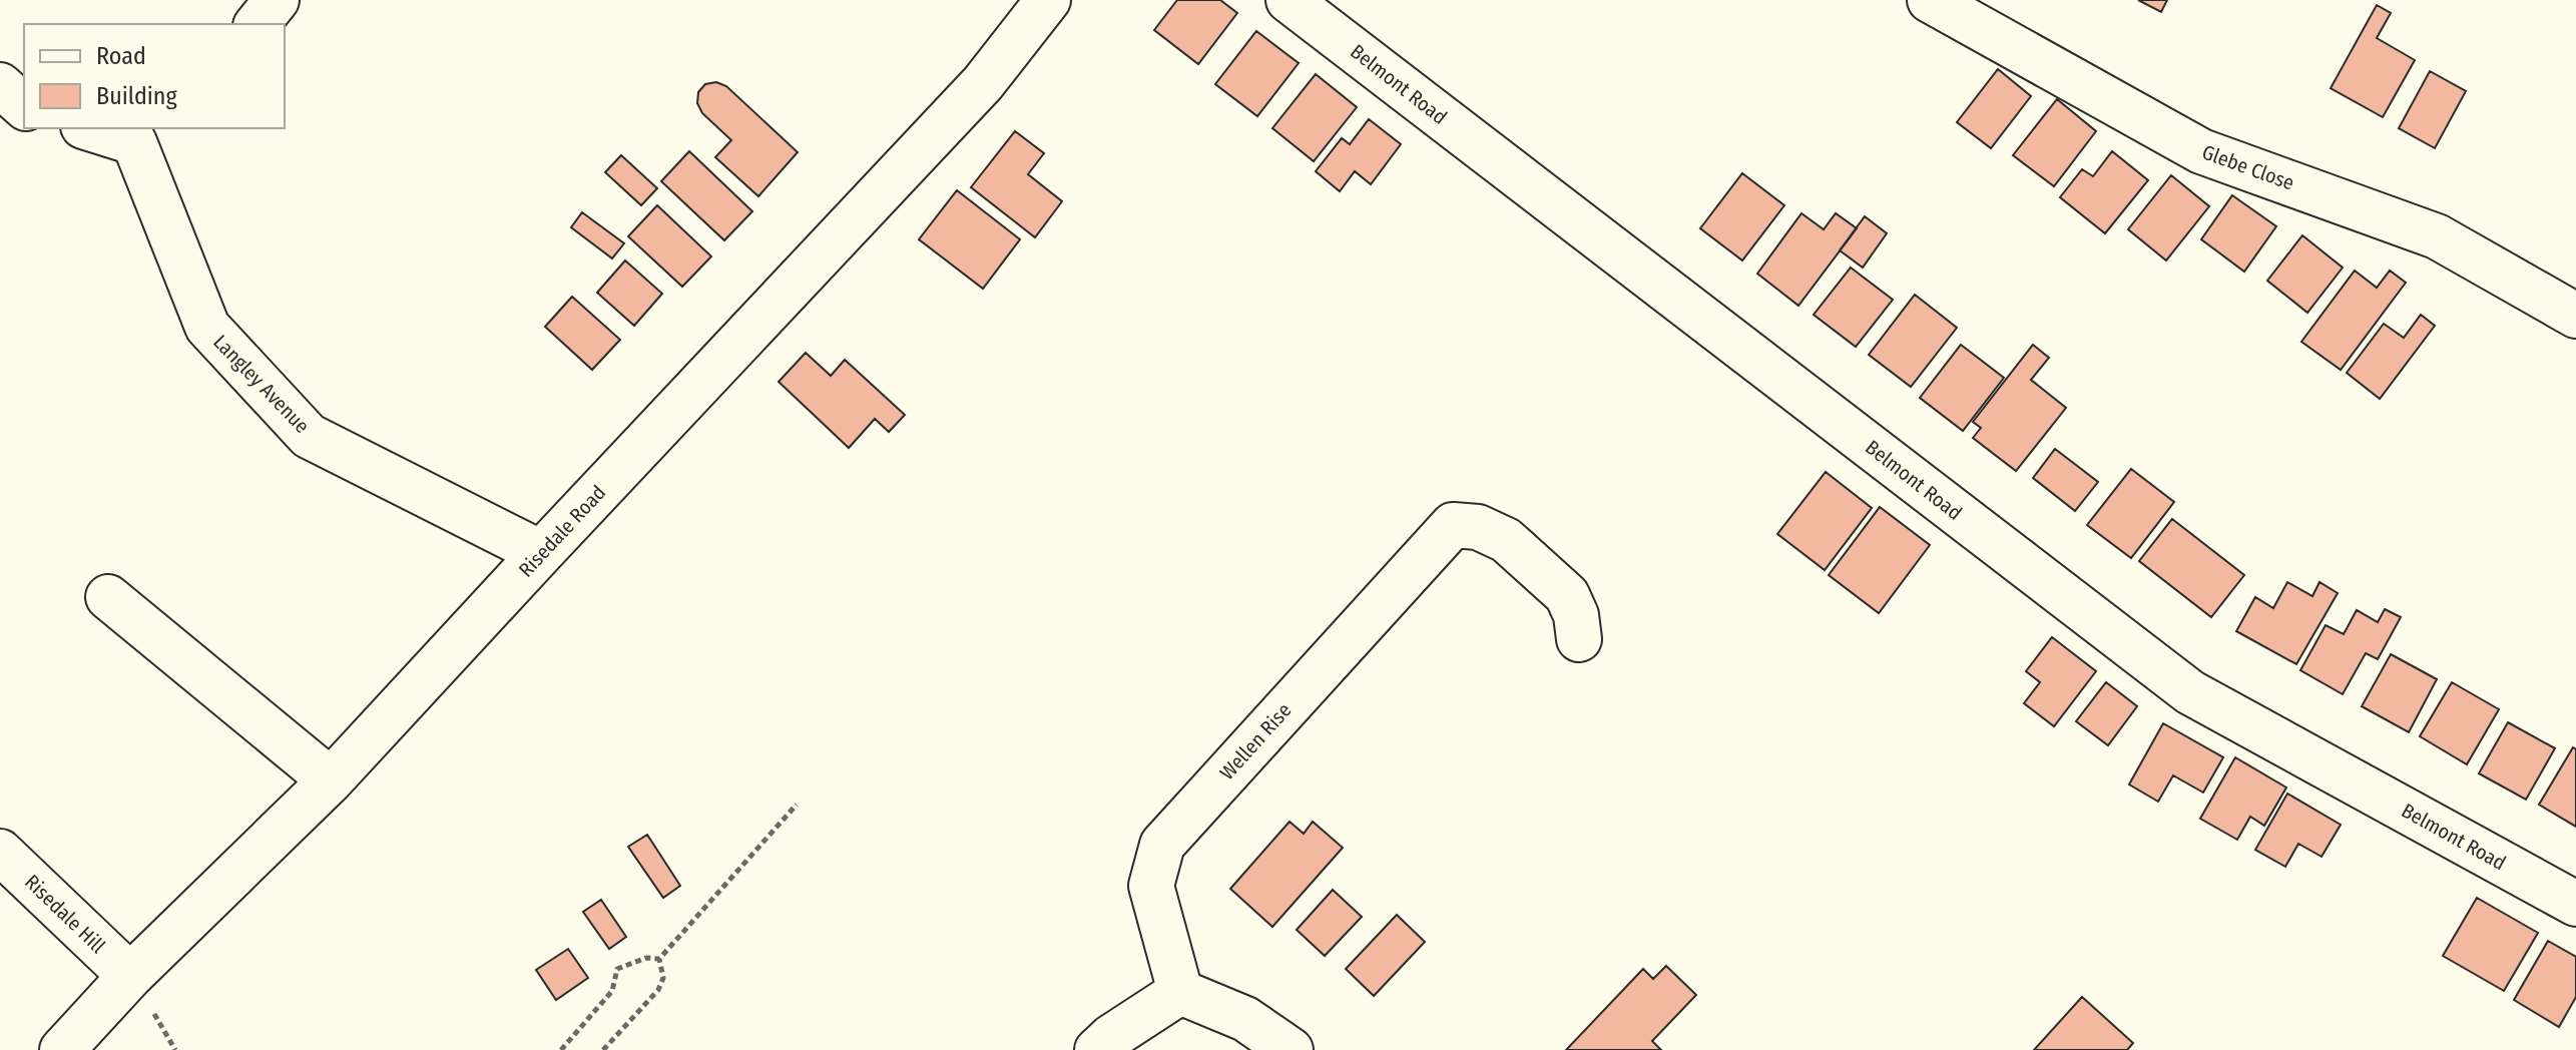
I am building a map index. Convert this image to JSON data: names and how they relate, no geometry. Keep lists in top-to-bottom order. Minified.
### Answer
{"streets":{"street":["Belmont Road","Glebe Close","Langley Avenue","Risedale Road","Wellen Rise","Risedale Hill"]},"crossings":[["Langley Avenue","Risedale Road"],["Risedale Road","Risedale Hill"]],"legend":["Road","Building"]}
